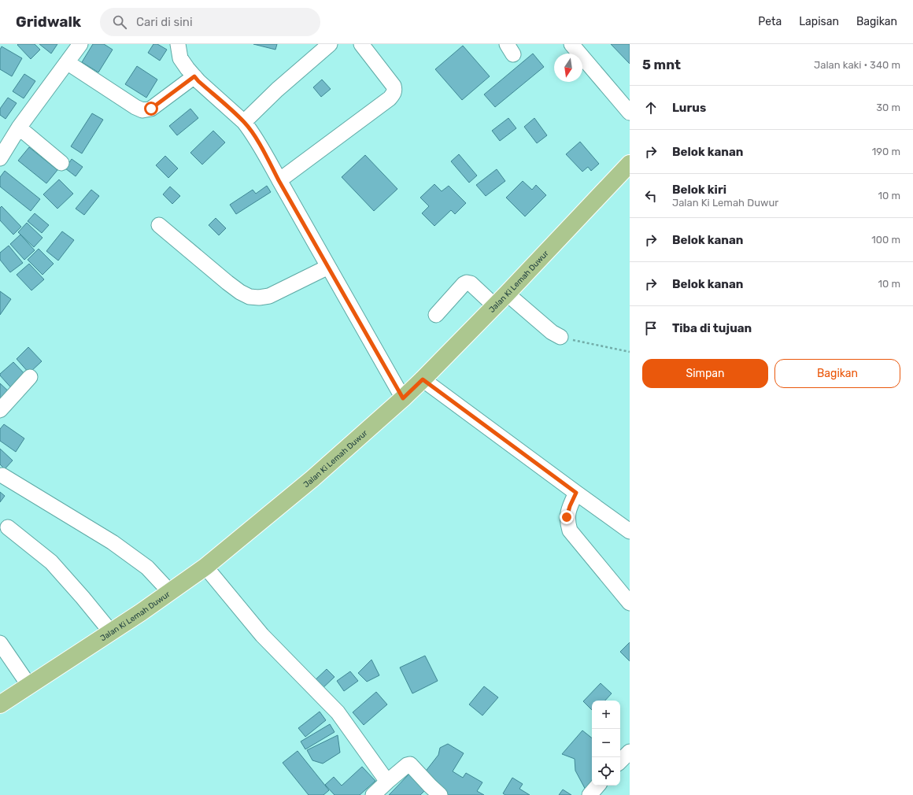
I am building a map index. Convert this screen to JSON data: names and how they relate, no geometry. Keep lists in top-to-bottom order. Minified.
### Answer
{"streets":{"main road":["Jalan Ki Lemah Duwur"]},"north":"bottom","page":{"header":"Gridwalk","search":"Cari di sini","nav":["Peta","Lapisan","Bagikan"],"heading":["5 mnt","Jalan kaki · 340 m"],"list":[["Lurus","30 m"],["Belok kanan","190 m"],["Belok kiri","Jalan Ki Lemah Duwur","10 m"],["Belok kanan","100 m"],["Belok kanan","10 m"],"Tiba di tujuan"],"buttons":["Simpan","Bagikan"],"map_buttons":["+","−"]}}
